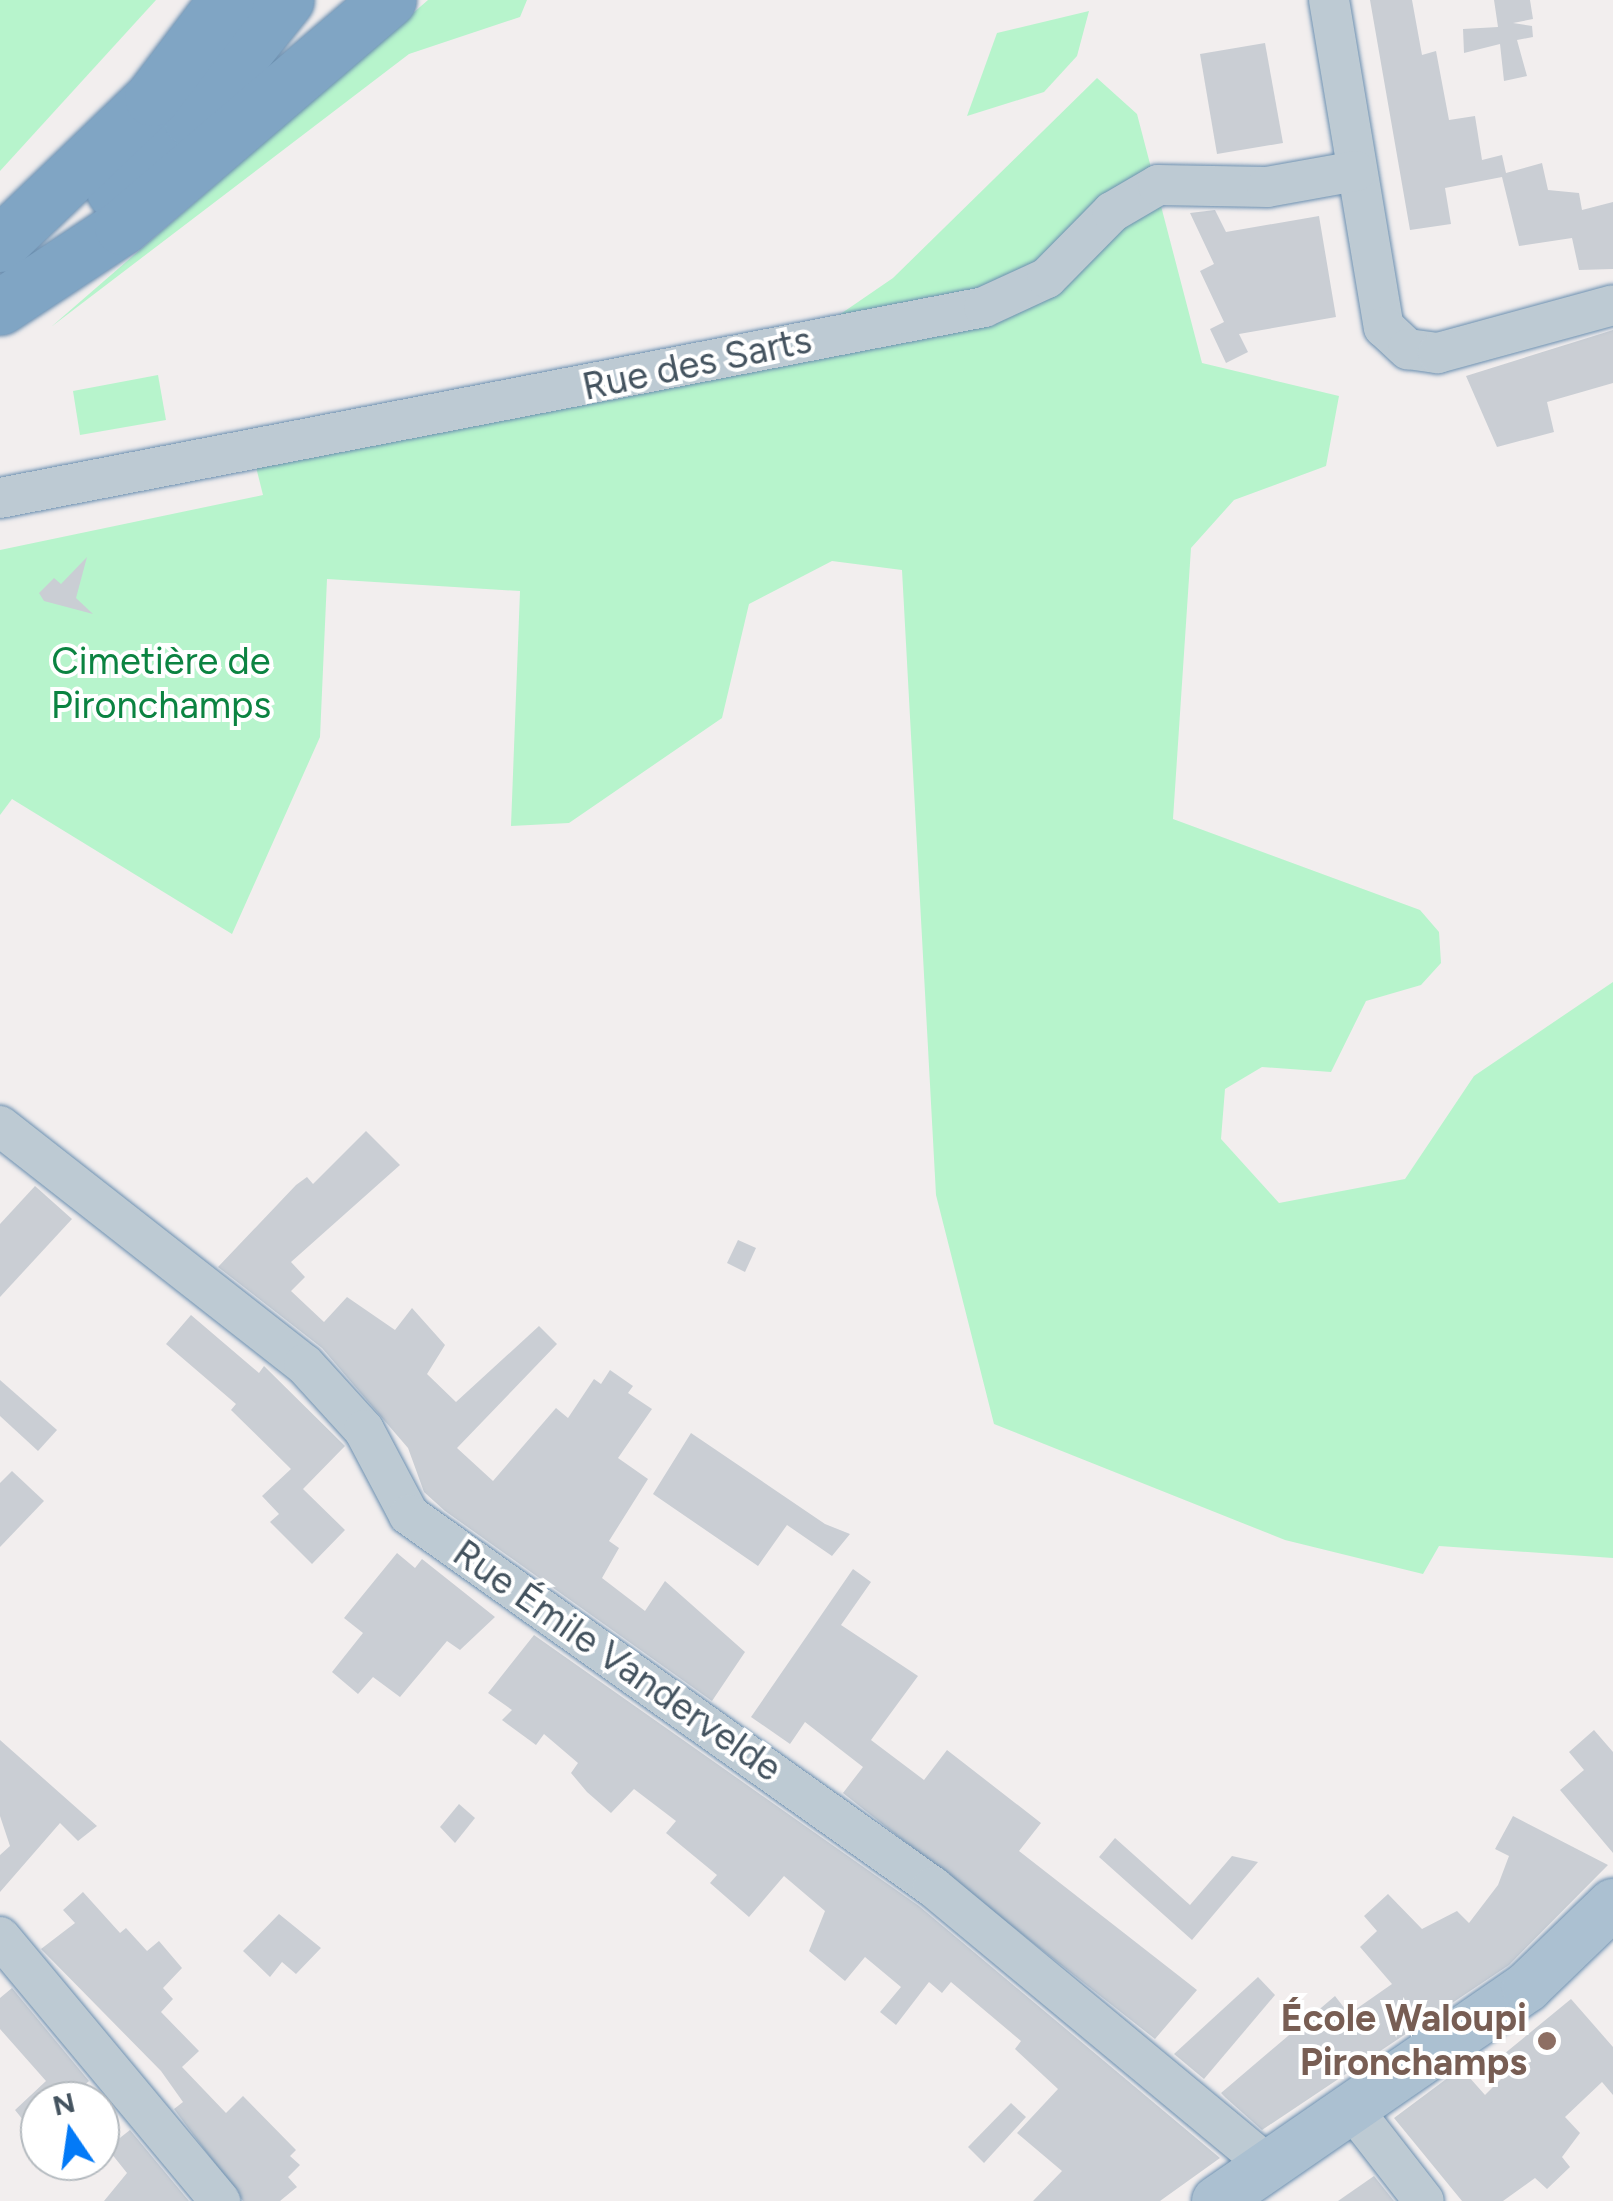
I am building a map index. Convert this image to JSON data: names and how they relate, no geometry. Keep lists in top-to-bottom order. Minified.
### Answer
{"streets":{"street":["Rue des Sarts","Rue Émile Vandervelde"]},"parks":["Cimetière de Pironchamps"],"places":["École Waloupi Pironchamps"],"north":"top"}
